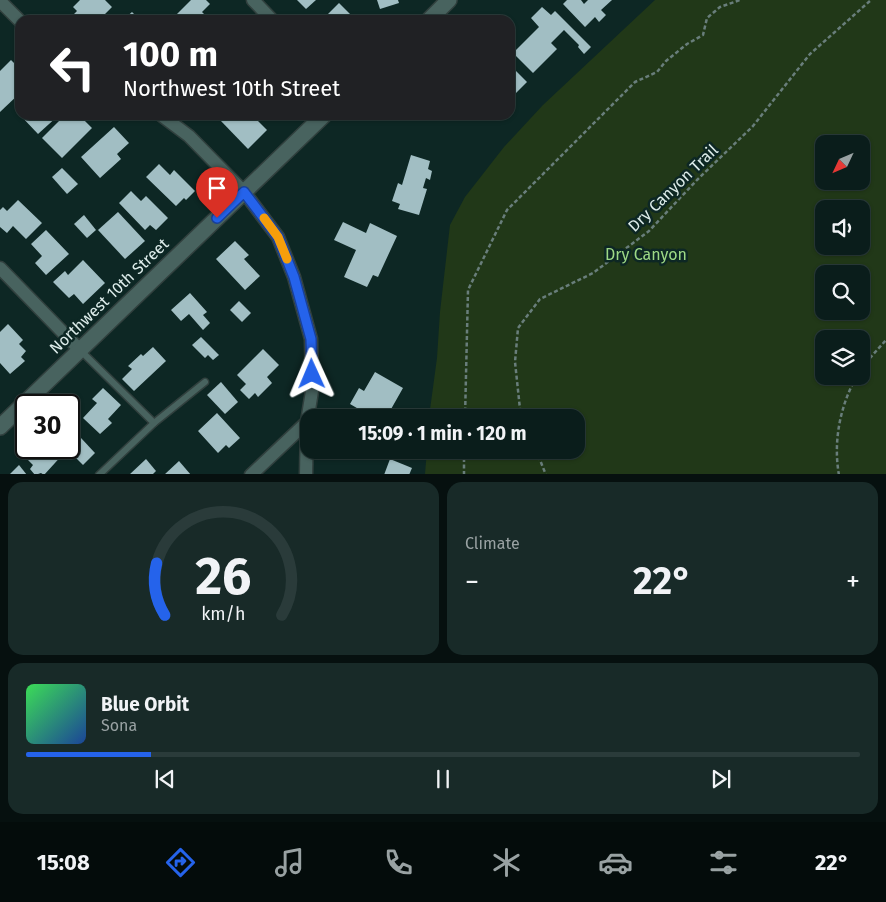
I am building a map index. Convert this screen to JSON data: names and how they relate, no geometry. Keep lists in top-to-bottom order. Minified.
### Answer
{"streets":{"street":["Northwest 10th Street"],"path":["Dry Canyon Trail"]},"parks":["Dry Canyon"],"north":"bottom left","page":{"turn":["100 m","Northwest 10th Street"],"limit":"30","trip":"15:09 · 1 min · 120 m","tile":"Climate","heat":["−","22°","+"],"song":["Blue Orbit","Sona"],"tabs":["15:08","22°"],"gauge":["26","km/h"]}}
